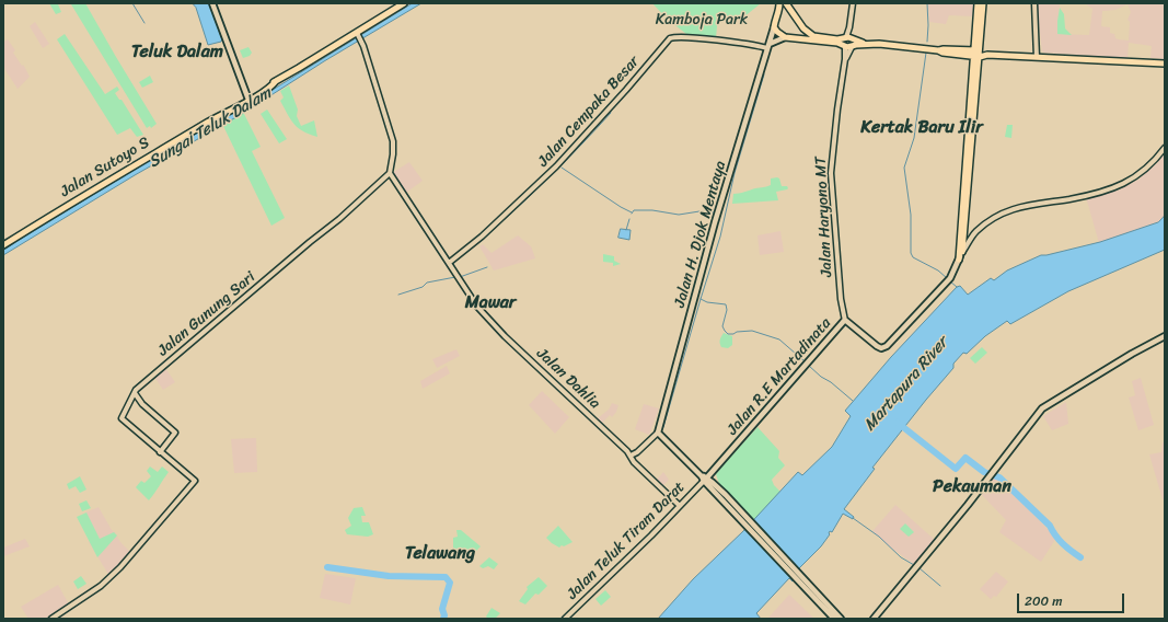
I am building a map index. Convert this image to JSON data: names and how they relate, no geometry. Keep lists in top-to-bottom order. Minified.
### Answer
{"streets":{"highway":["Jalan Sutoyo S"],"main road":["Jalan H. Djok Mentaya","Jalan R.E Martadinata"],"street":["Jalan Cempaka Besar","Jalan Haryono MT","Jalan Gunung Sari","Jalan Dahlia","Jalan Teluk Tiram Darat"]},"crossings":[["Jalan Cempaka Besar","Jalan H. Djok Mentaya"],["Jalan Cempaka Besar","Jalan Dahlia"],["Jalan Haryono MT","Jalan R.E Martadinata"],["Jalan Gunung Sari","Jalan Dahlia"],["Jalan R.E Martadinata","Jalan Teluk Tiram Darat"],["Jalan Dahlia","Jalan Teluk Tiram Darat"]],"districts":["Teluk Dalam","Kertak Baru Ilir","Mawar","Pekauman","Telawang"],"water":["Sungai Teluk Dalam","Martapura River"],"parks":["Kamboja Park"],"scale_bar":"200 m"}
